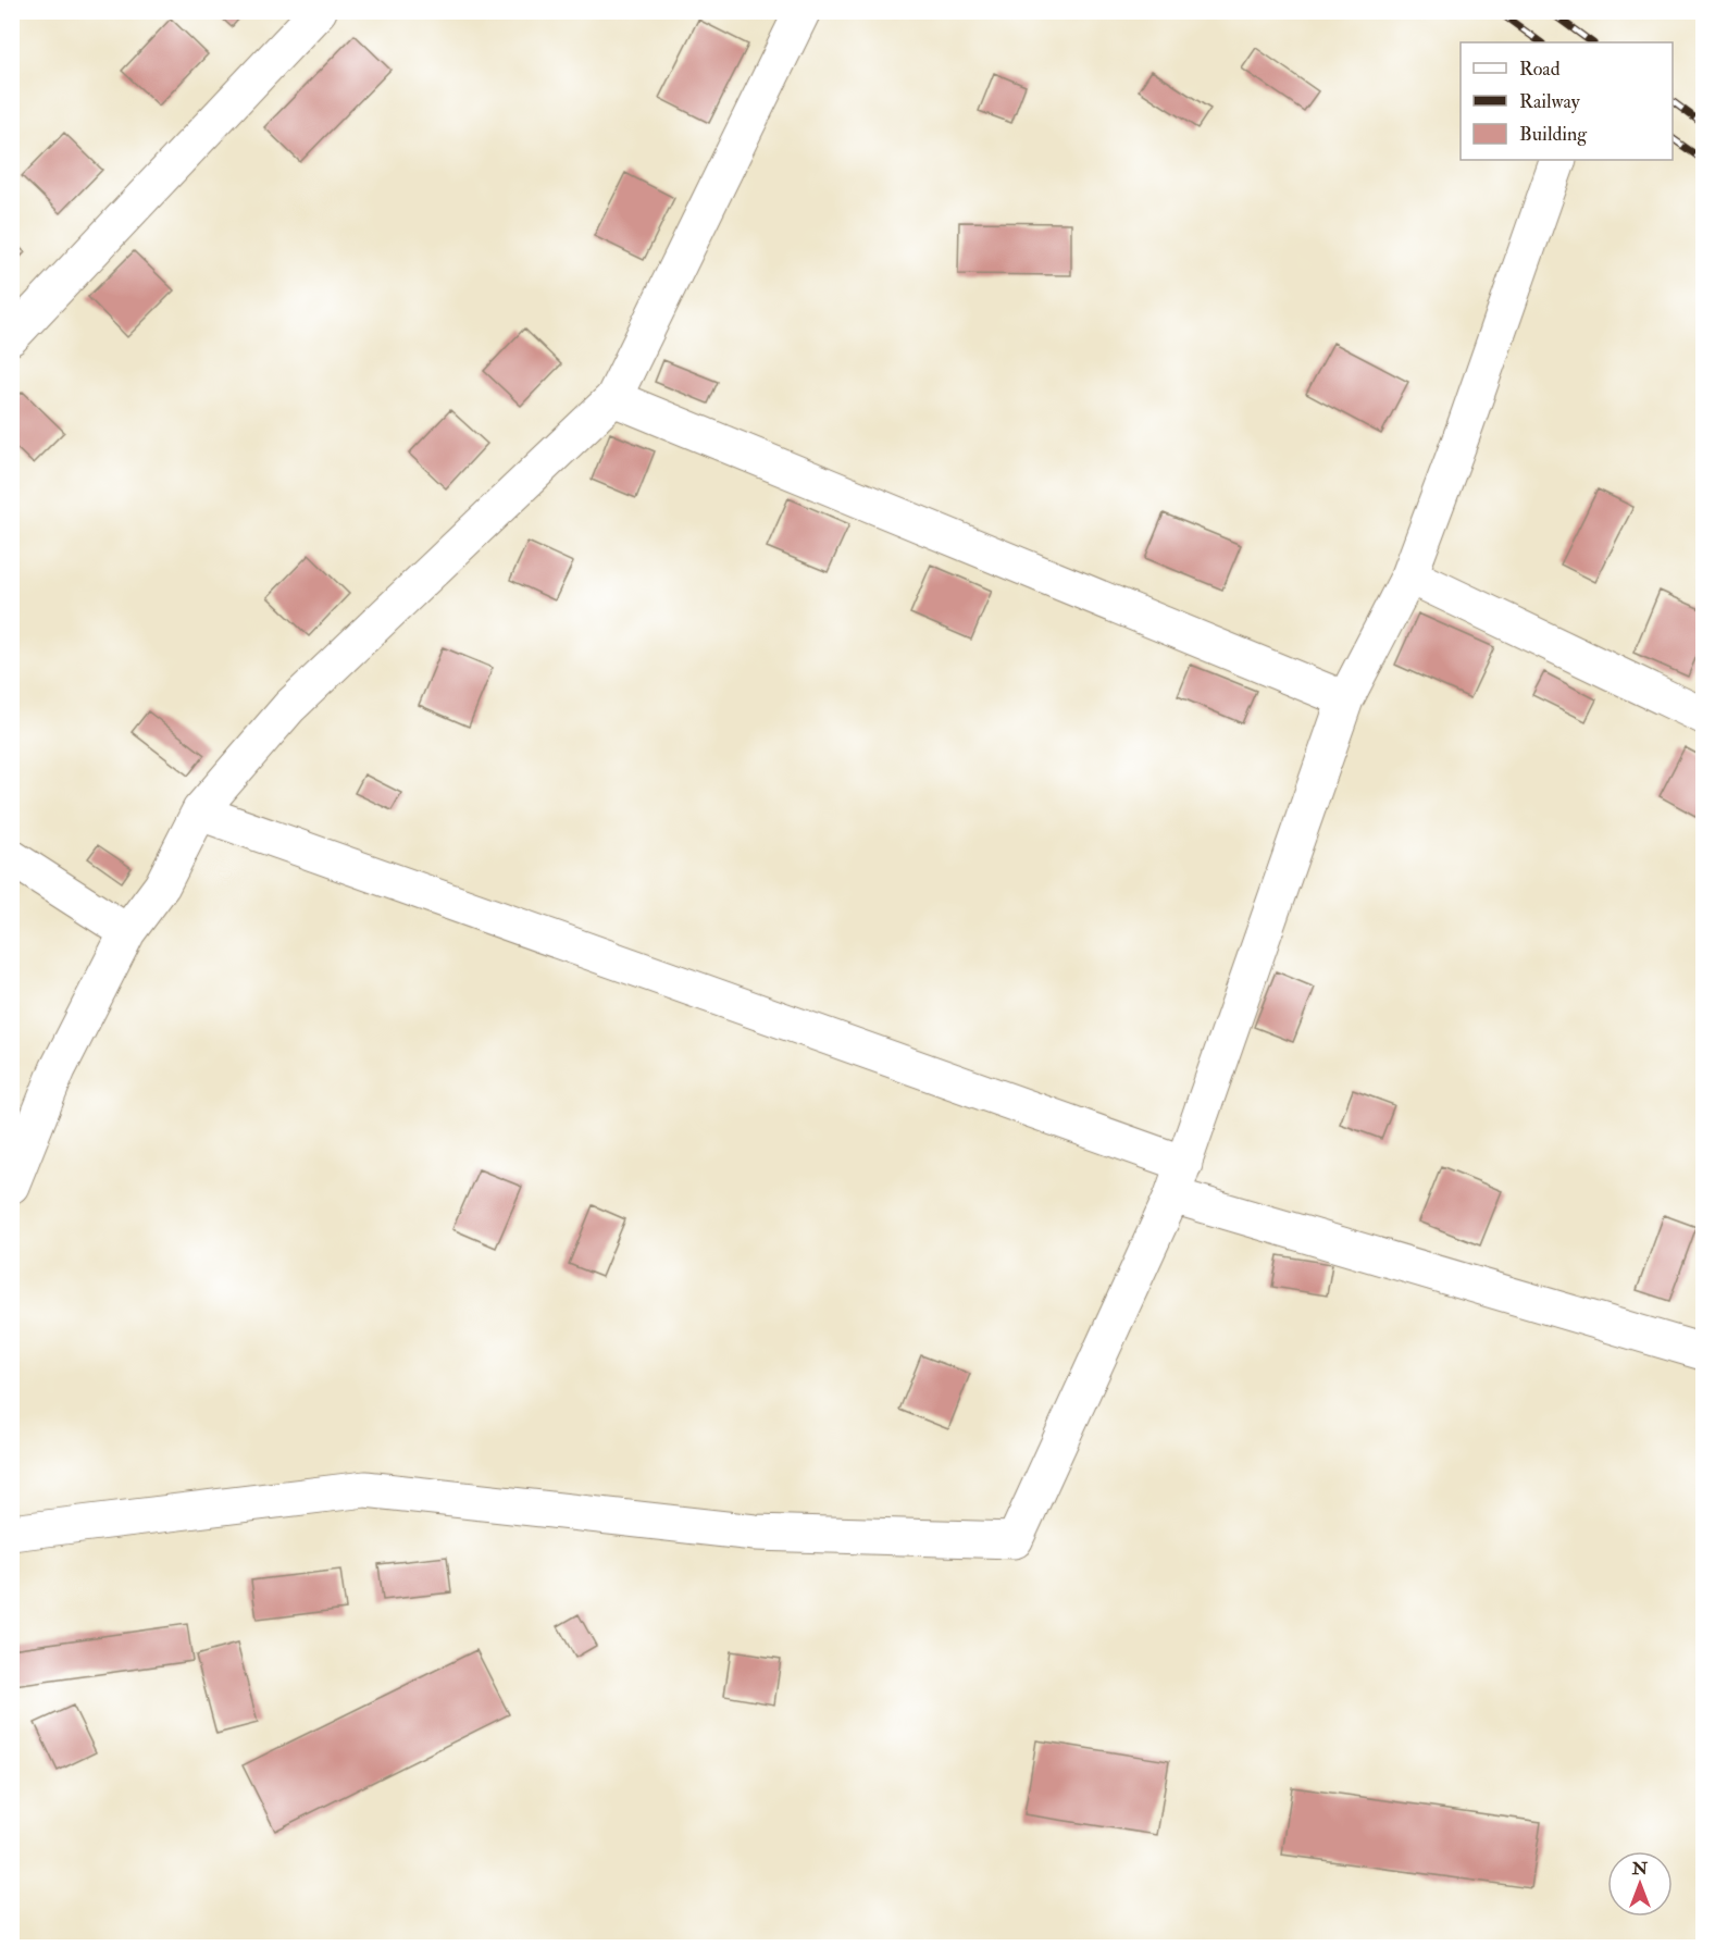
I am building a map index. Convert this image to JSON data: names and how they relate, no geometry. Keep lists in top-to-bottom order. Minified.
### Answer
{"legend":["Road","Railway","Building"],"north":"top"}
